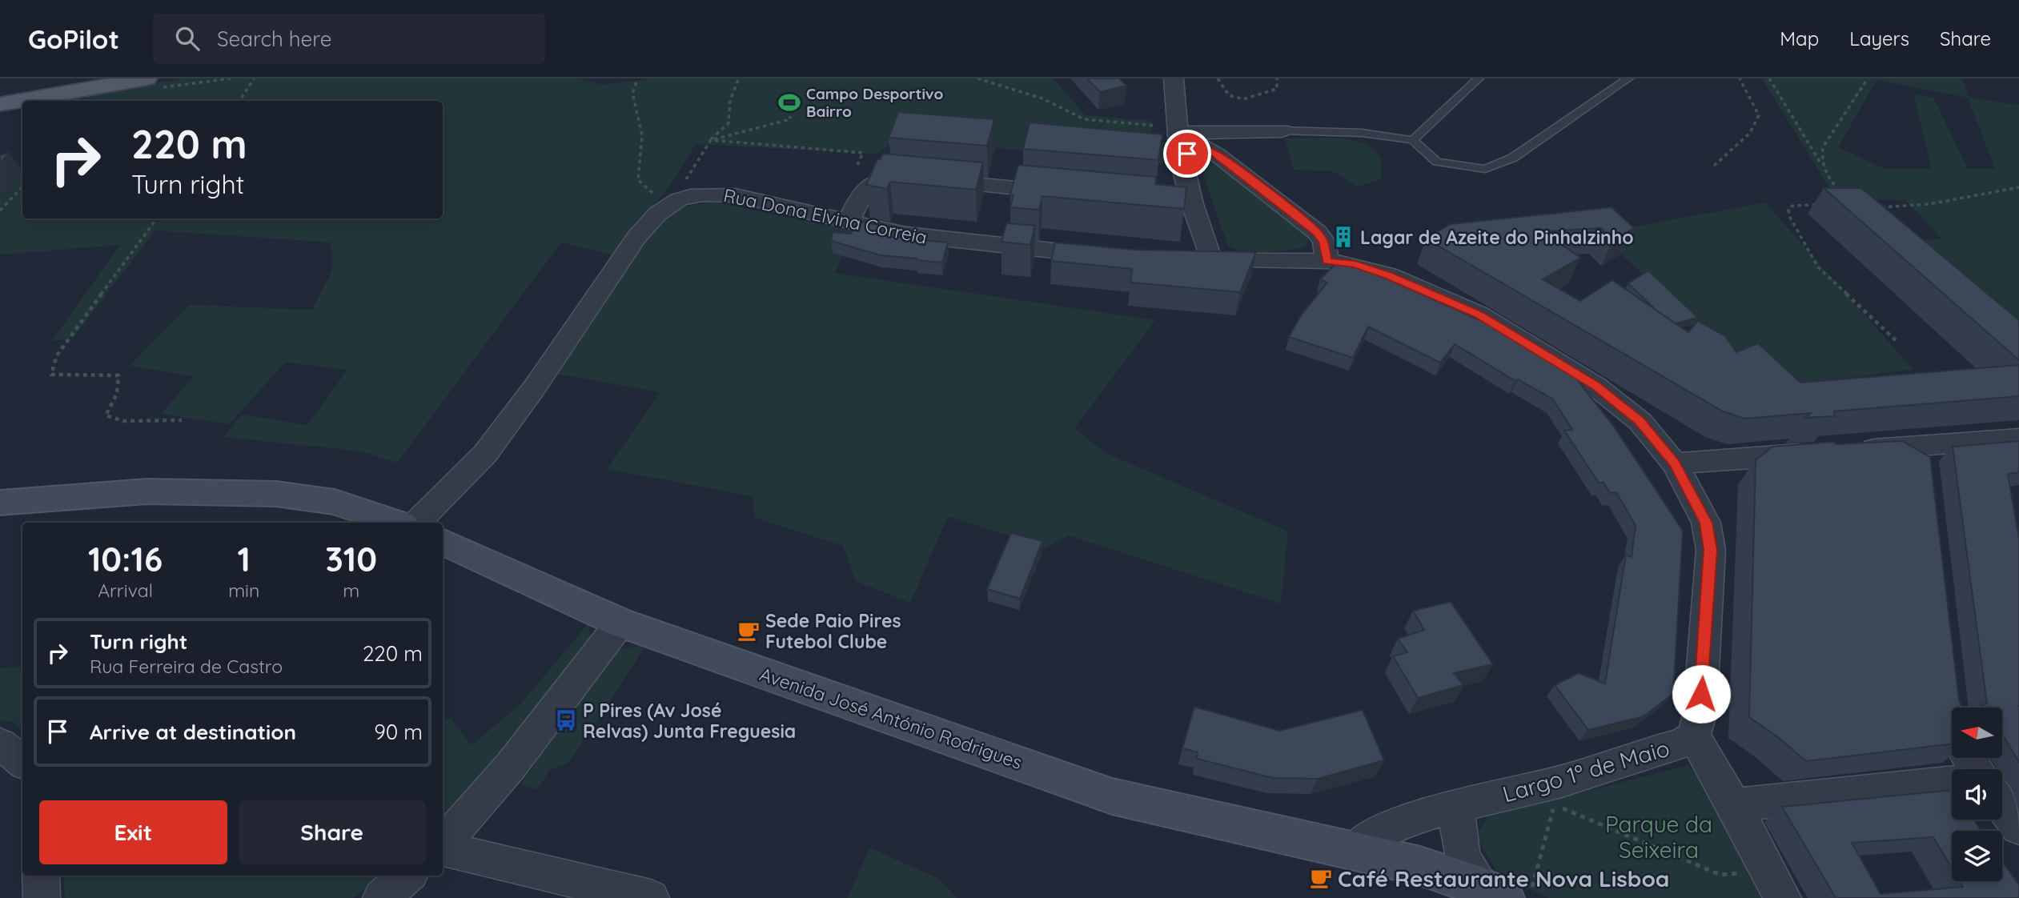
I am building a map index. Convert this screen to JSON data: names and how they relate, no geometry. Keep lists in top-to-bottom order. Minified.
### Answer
{"streets":{"street":["Rua Dona Elvina Correia","Avenida José António Rodrigues","Largo 1º de Maio"]},"crossings":[["Avenida José António Rodrigues","Largo 1º de Maio"]],"parks":["Parque da Seixeira"],"places":{"sports":["Campo Desportivo Bairro"],"building":["Lagar de Azeite do Pinhalzinho"],"cafe":["Sede Paio Pires Futebol Clube","Café Restaurante Nova Lisboa"],"bus stop":["P Pires (Av José Relvas) Junta Freguesia"]},"north":"left","page":{"header":"GoPilot","search":"Search here","nav":["Map","Layers","Share"],"turn":["220 m","Turn right"],"eta":["10:16","Arrival","1","min","310","m"],"list":[{"name":"Turn right","note":"Rua Ferreira de Castro","value":"220 m"},{"name":"Arrive at destination","value":"90 m"}],"buttons":["Exit","Share"]}}
